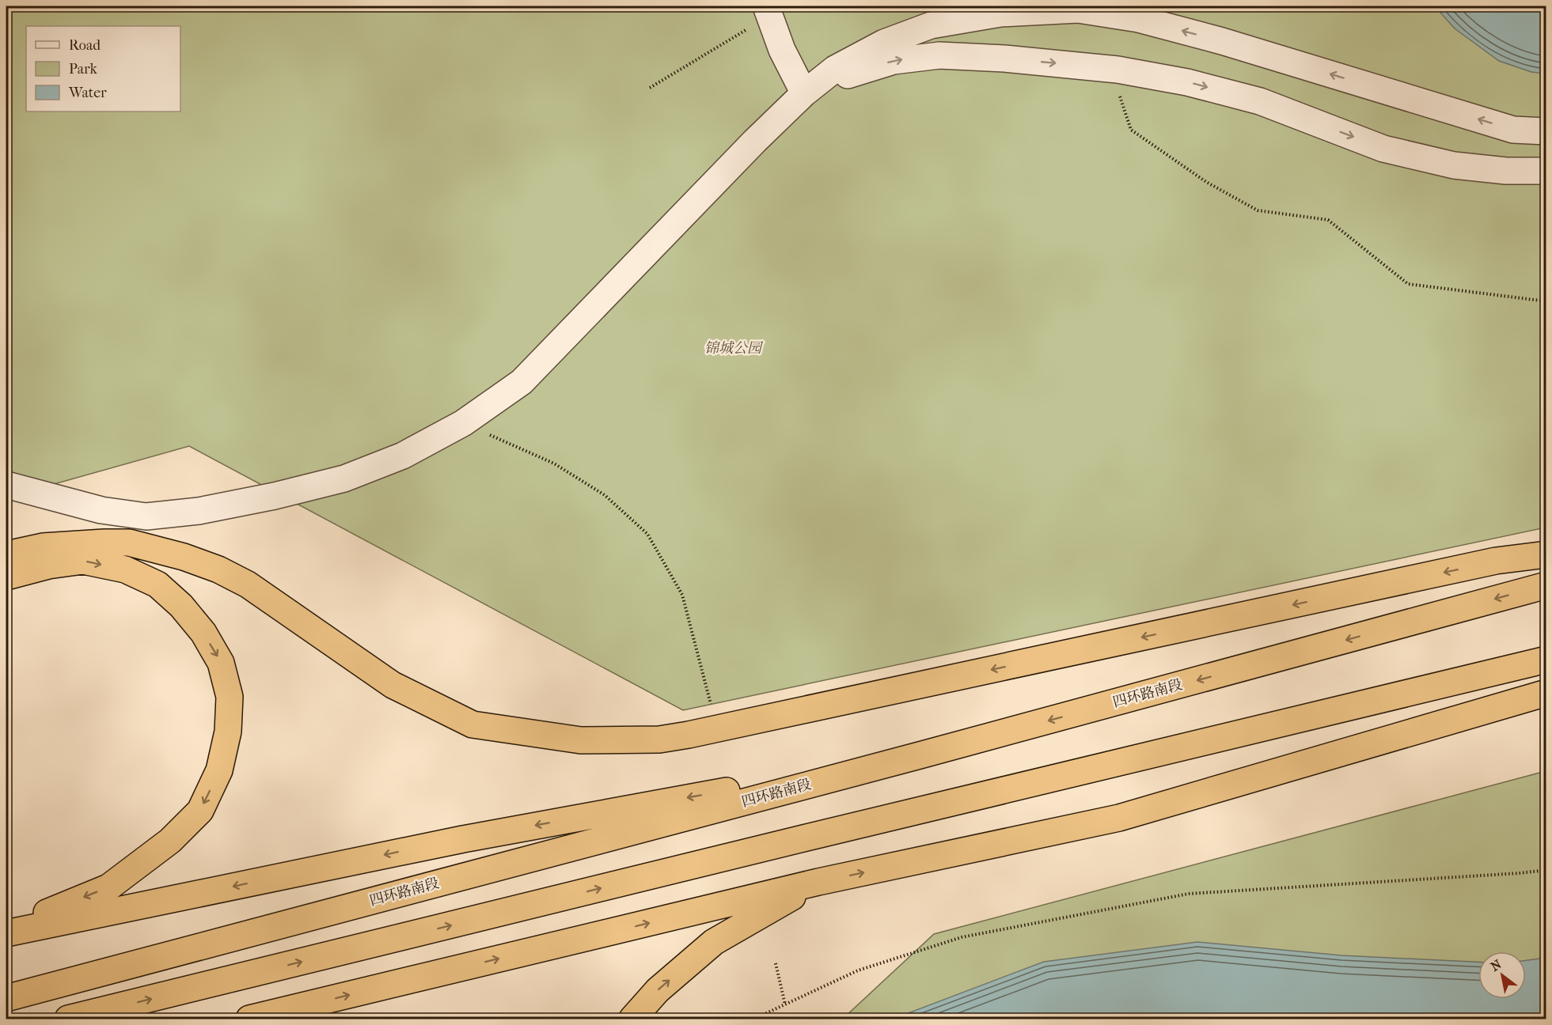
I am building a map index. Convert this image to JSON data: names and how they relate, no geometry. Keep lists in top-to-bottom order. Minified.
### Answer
{"streets":{"highway":["四环路南段"]},"parks":["锦城公园"],"legend":["Road","Park","Water"],"north":"top left"}
